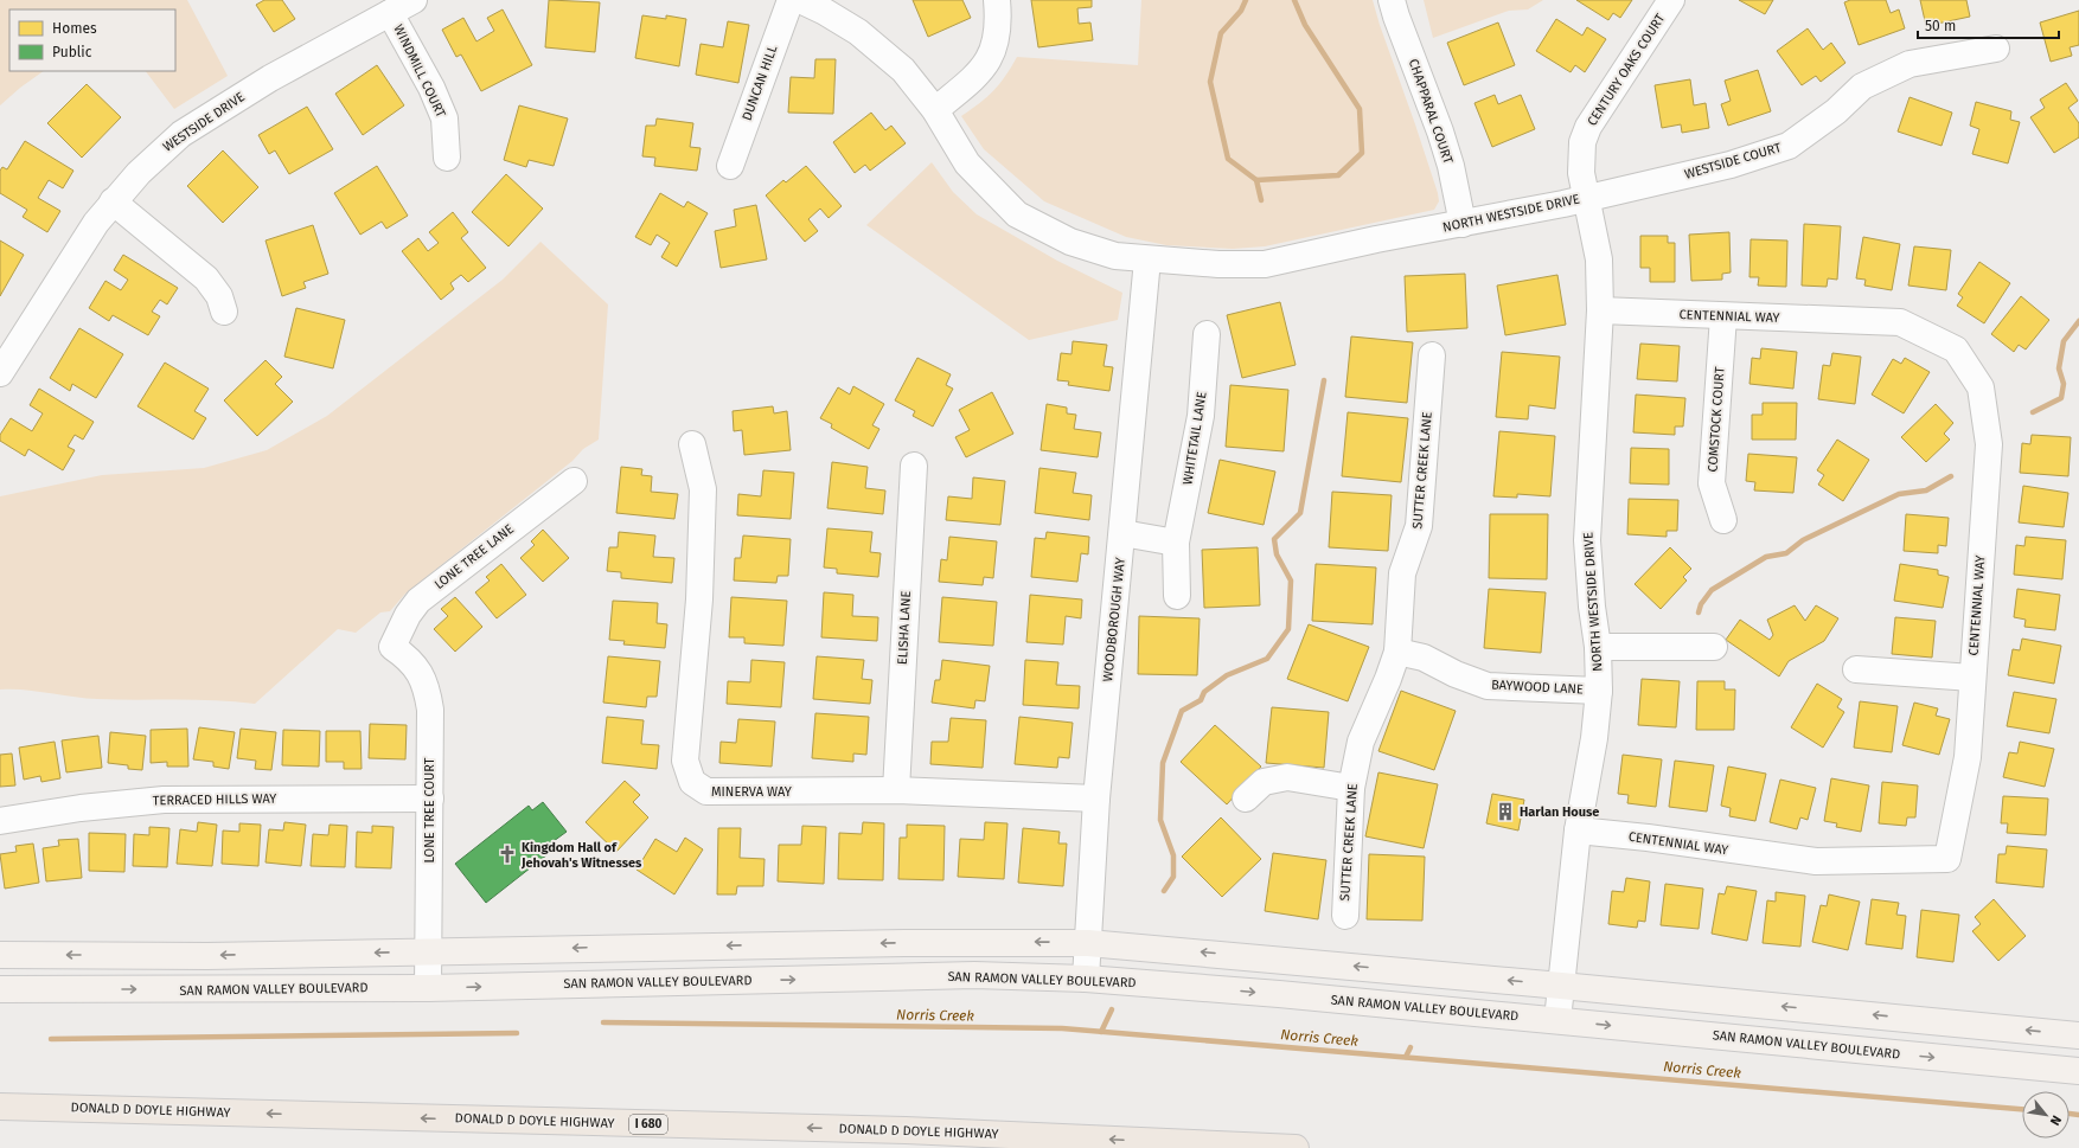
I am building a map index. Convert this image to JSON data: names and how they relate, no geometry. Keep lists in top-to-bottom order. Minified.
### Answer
{"streets":{"highway":["DONALD D DOYLE HIGHWAY","I 680"],"main road":["SAN RAMON VALLEY BOULEVARD"],"street":["CENTURY OAKS COURT","WINDMILL COURT","DUNCAN HILL","CHAPPARAL COURT","WESTSIDE DRIVE","WESTSIDE COURT","NORTH WESTSIDE DRIVE","CENTENNIAL WAY","COMSTOCK COURT","WHITETAIL LANE","SUTTER CREEK LANE","LONE TREE LANE","WOODBOROUGH WAY","ELISHA LANE","BAYWOOD LANE","MINERVA WAY","TERRACED HILLS WAY","LONE TREE COURT"]},"crossings":[["CENTURY OAKS COURT","WESTSIDE COURT"],["CENTURY OAKS COURT","NORTH WESTSIDE DRIVE"],["WINDMILL COURT","WESTSIDE DRIVE"],["CHAPPARAL COURT","NORTH WESTSIDE DRIVE"],["WESTSIDE COURT","NORTH WESTSIDE DRIVE"],["NORTH WESTSIDE DRIVE","CENTENNIAL WAY"],["NORTH WESTSIDE DRIVE","WOODBOROUGH WAY"],["NORTH WESTSIDE DRIVE","BAYWOOD LANE"],["NORTH WESTSIDE DRIVE","SAN RAMON VALLEY BOULEVARD"],["CENTENNIAL WAY","COMSTOCK COURT"],["SUTTER CREEK LANE","BAYWOOD LANE"],["LONE TREE LANE","LONE TREE COURT"],["WOODBOROUGH WAY","MINERVA WAY"],["WOODBOROUGH WAY","SAN RAMON VALLEY BOULEVARD"],["ELISHA LANE","MINERVA WAY"],["TERRACED HILLS WAY","LONE TREE COURT"],["LONE TREE COURT","SAN RAMON VALLEY BOULEVARD"]],"one_way":["DONALD D DOYLE HIGHWAY"],"water":["Norris Creek"],"places":{"building":["Harlan House"],"church":["Kingdom Hall of Jehovah's Witnesses"]},"legend":["Homes","Public"],"scale_bar":"50 m","north":"bottom right"}
